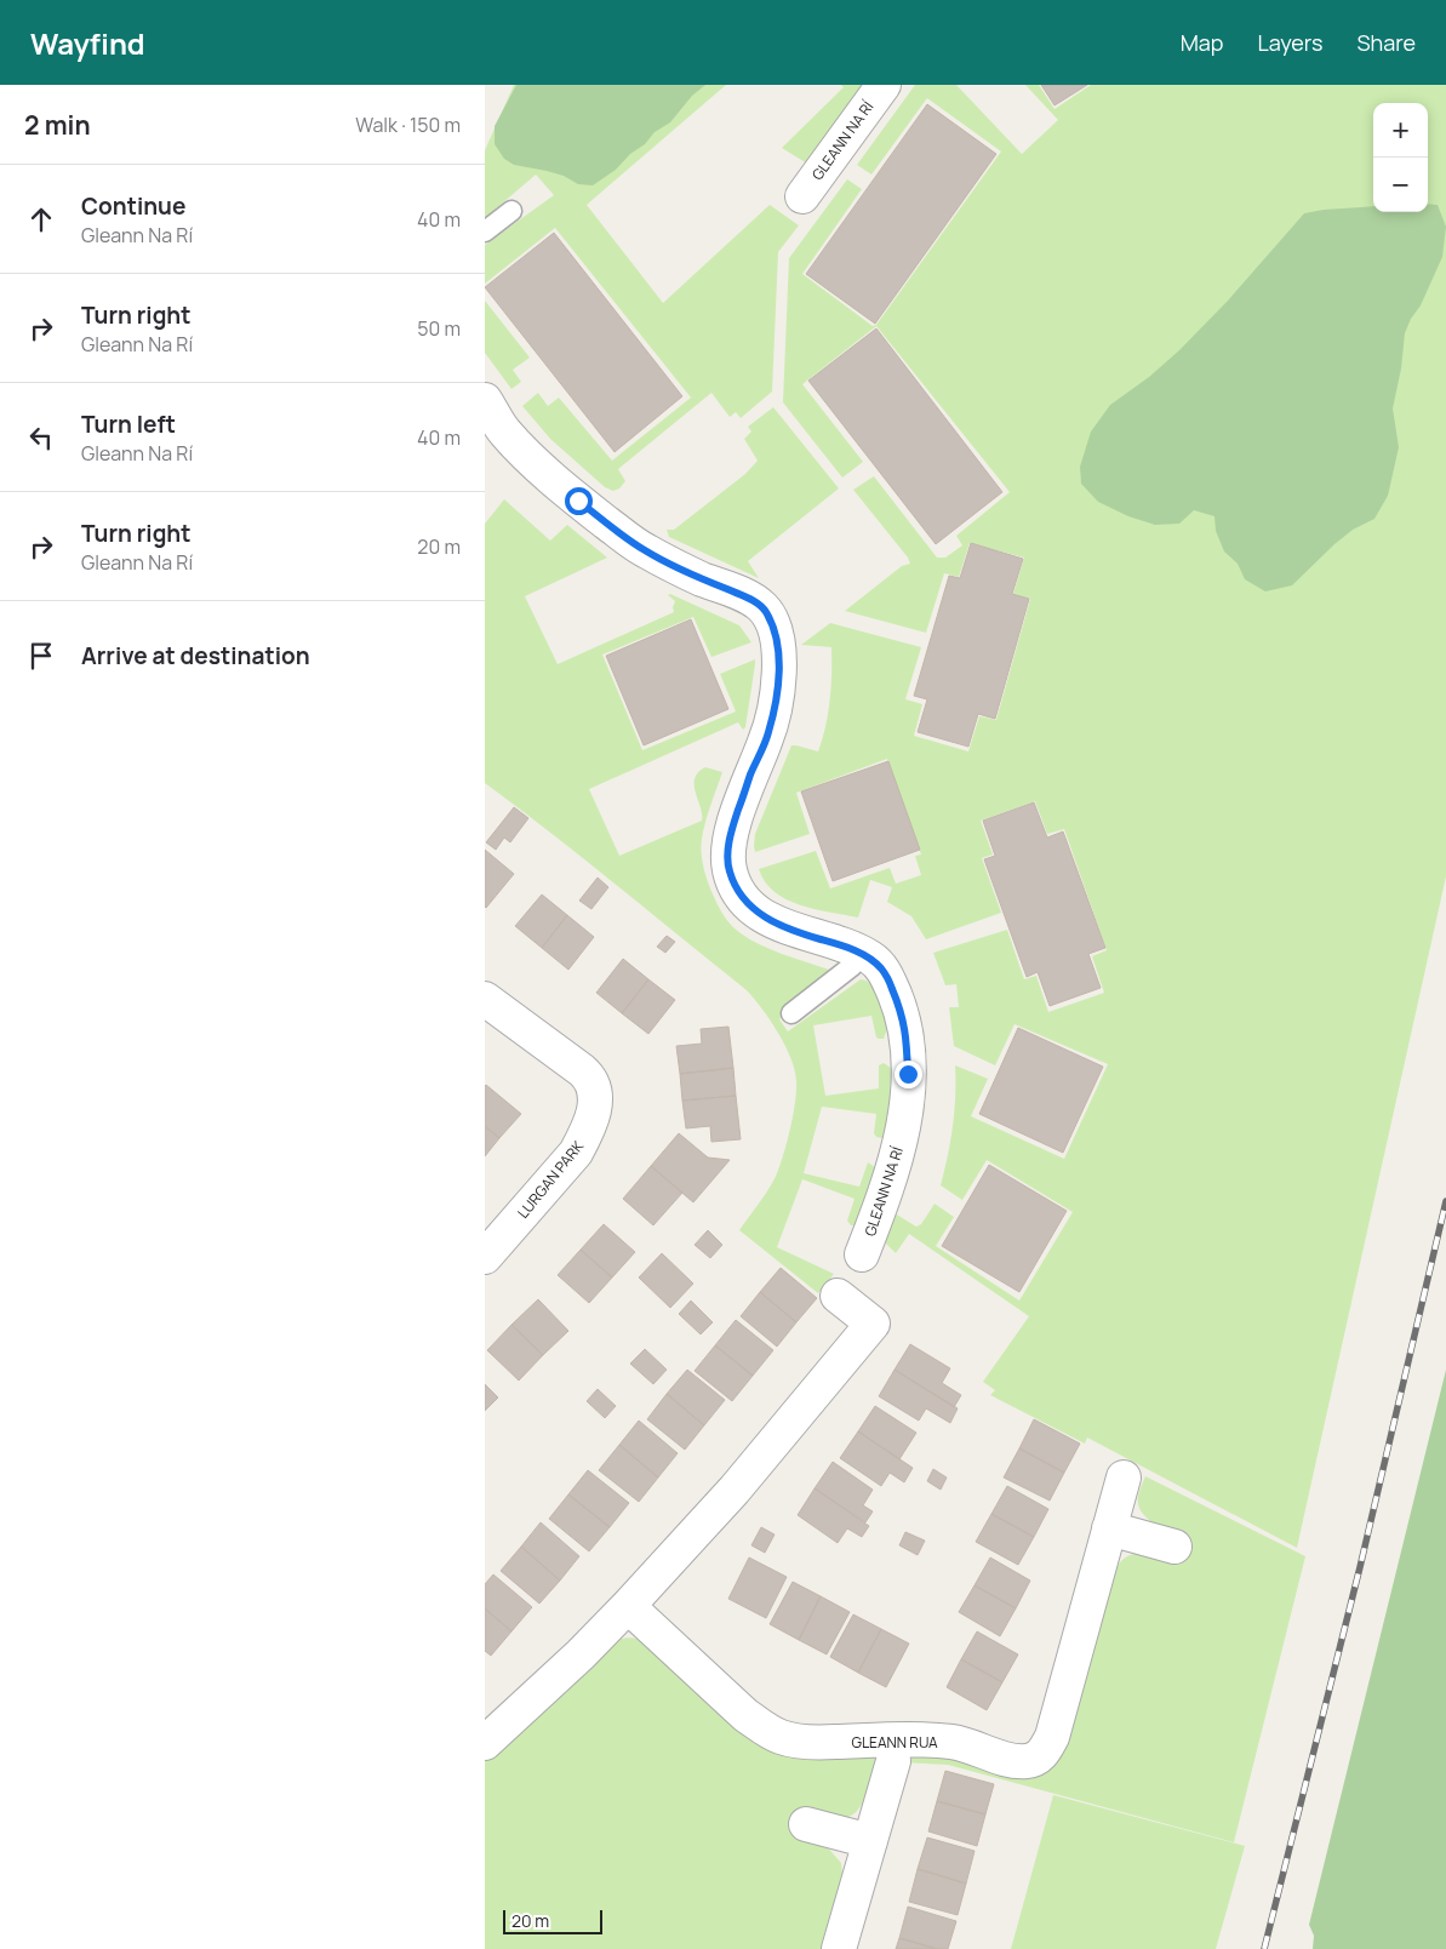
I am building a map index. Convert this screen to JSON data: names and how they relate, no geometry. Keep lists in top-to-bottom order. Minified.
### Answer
{"streets":{"street":["GLEANN NA RÍ","LURGAN PARK","GLEANN RUA"]},"scale_bar":"20 m","page":{"header":"Wayfind","nav":["Map","Layers","Share"],"heading":["2 min","Walk · 150 m"],"map_buttons":["+","−"],"list":[["Continue","Gleann Na Rí","40 m"],["Turn right","Gleann Na Rí","50 m"],["Turn left","Gleann Na Rí","40 m"],["Turn right","Gleann Na Rí","20 m"],"Arrive at destination"],"scale":"20 m"}}
